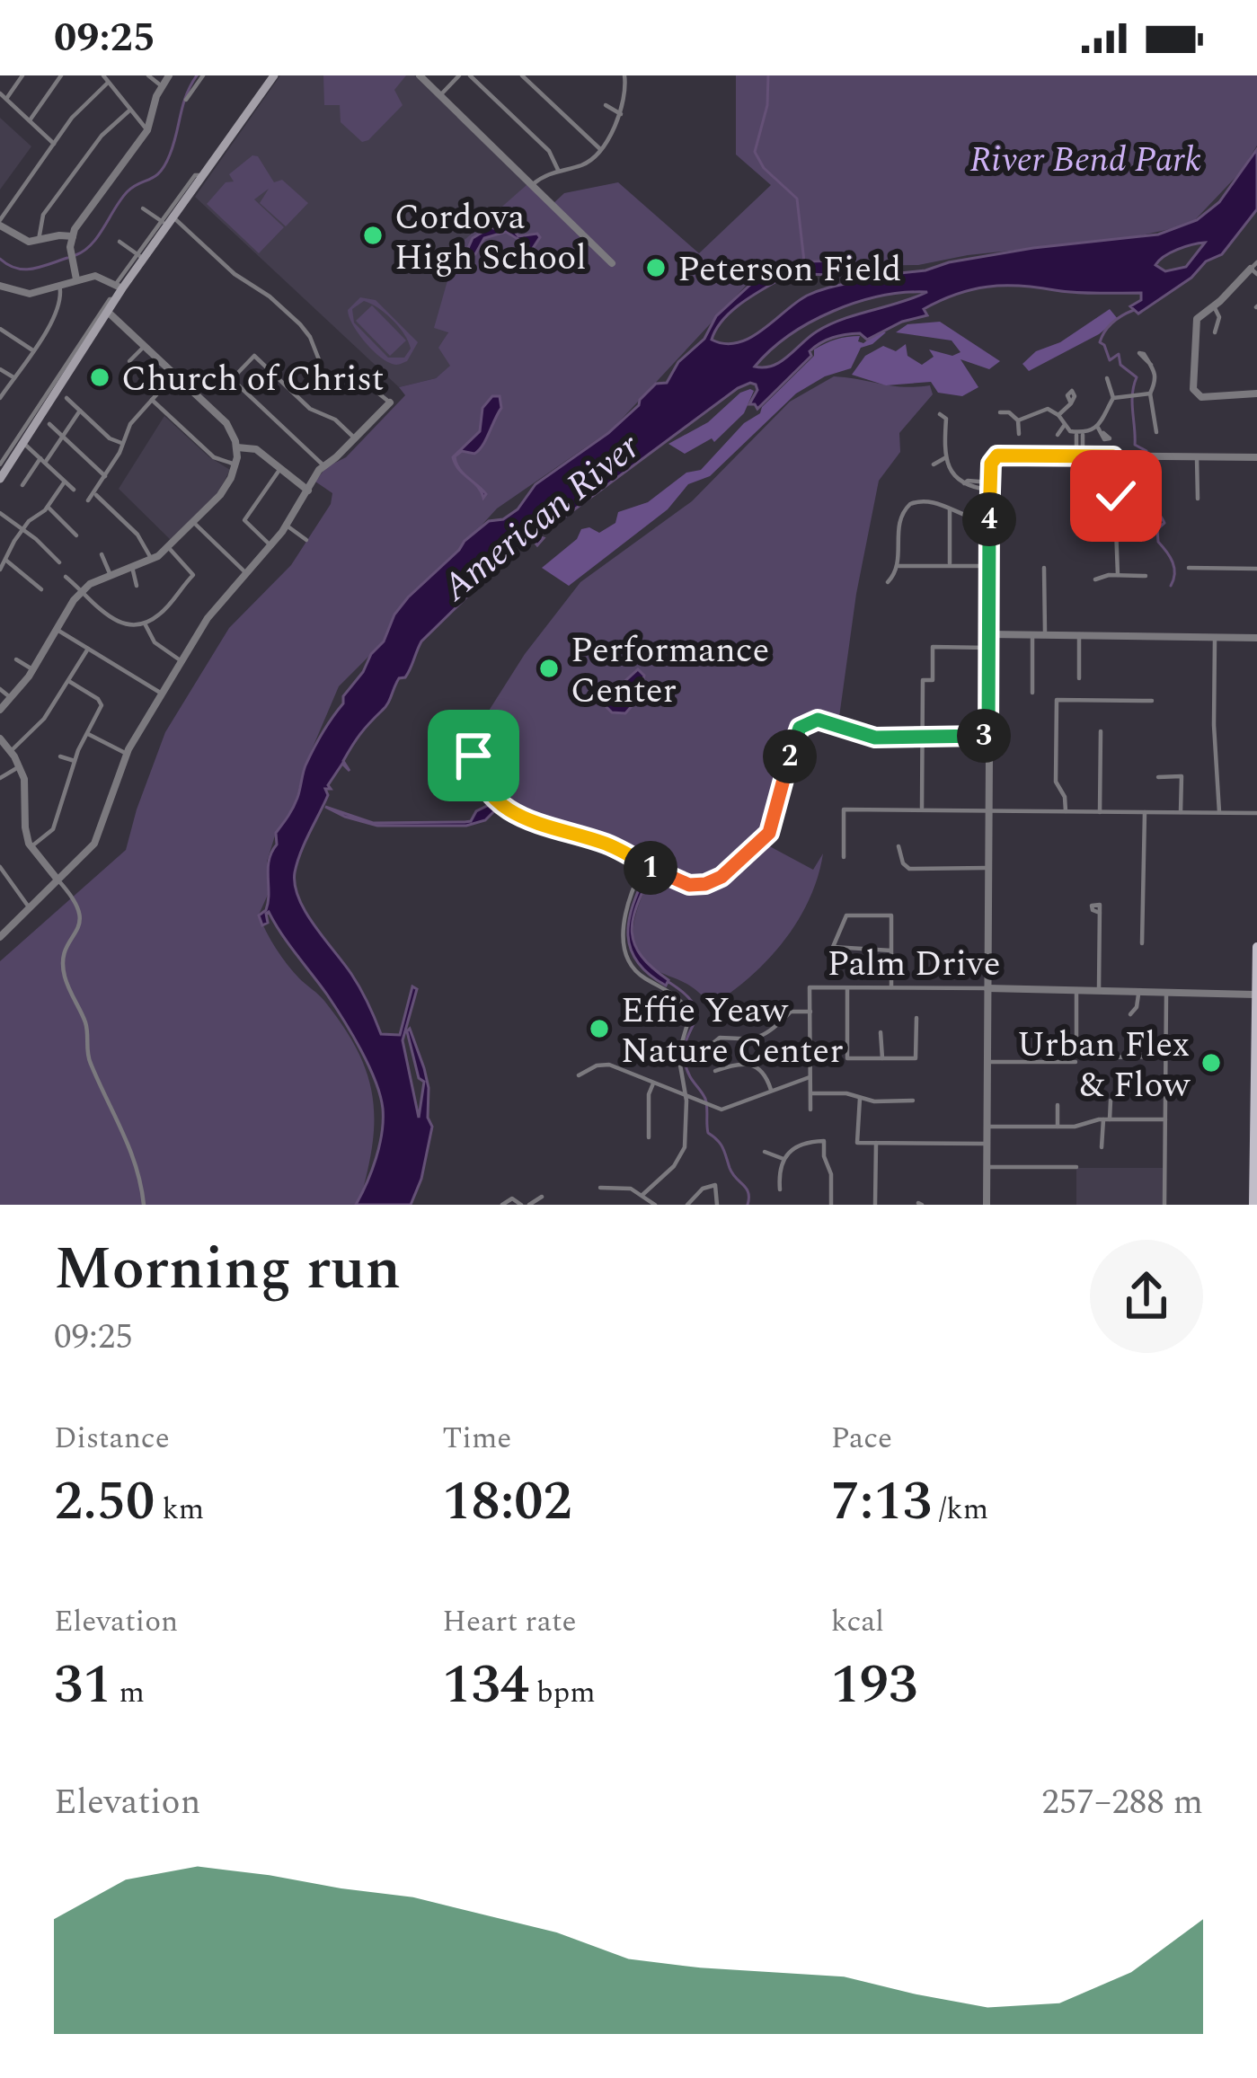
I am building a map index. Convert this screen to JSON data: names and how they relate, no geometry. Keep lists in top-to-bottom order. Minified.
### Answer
{"streets":{"street":["Palm Drive"]},"water":["American River"],"parks":["River Bend Park"],"places":["Cordova High School","Peterson Field","Church of Christ","Performance Center","Effie Yeaw Nature Center","Urban Flex & Flow"],"page":{"status":"09:25","pins":["4","3","2","1"],"heading":["Morning run","09:25"],"stats":[["Distance","2.50 km"],["Time","18:02"],["Pace","7:13 /km"],["Elevation","31 m"],["Heart rate","134 bpm"],["kcal","193"]],"chart":["Elevation","257–288 m"]}}
